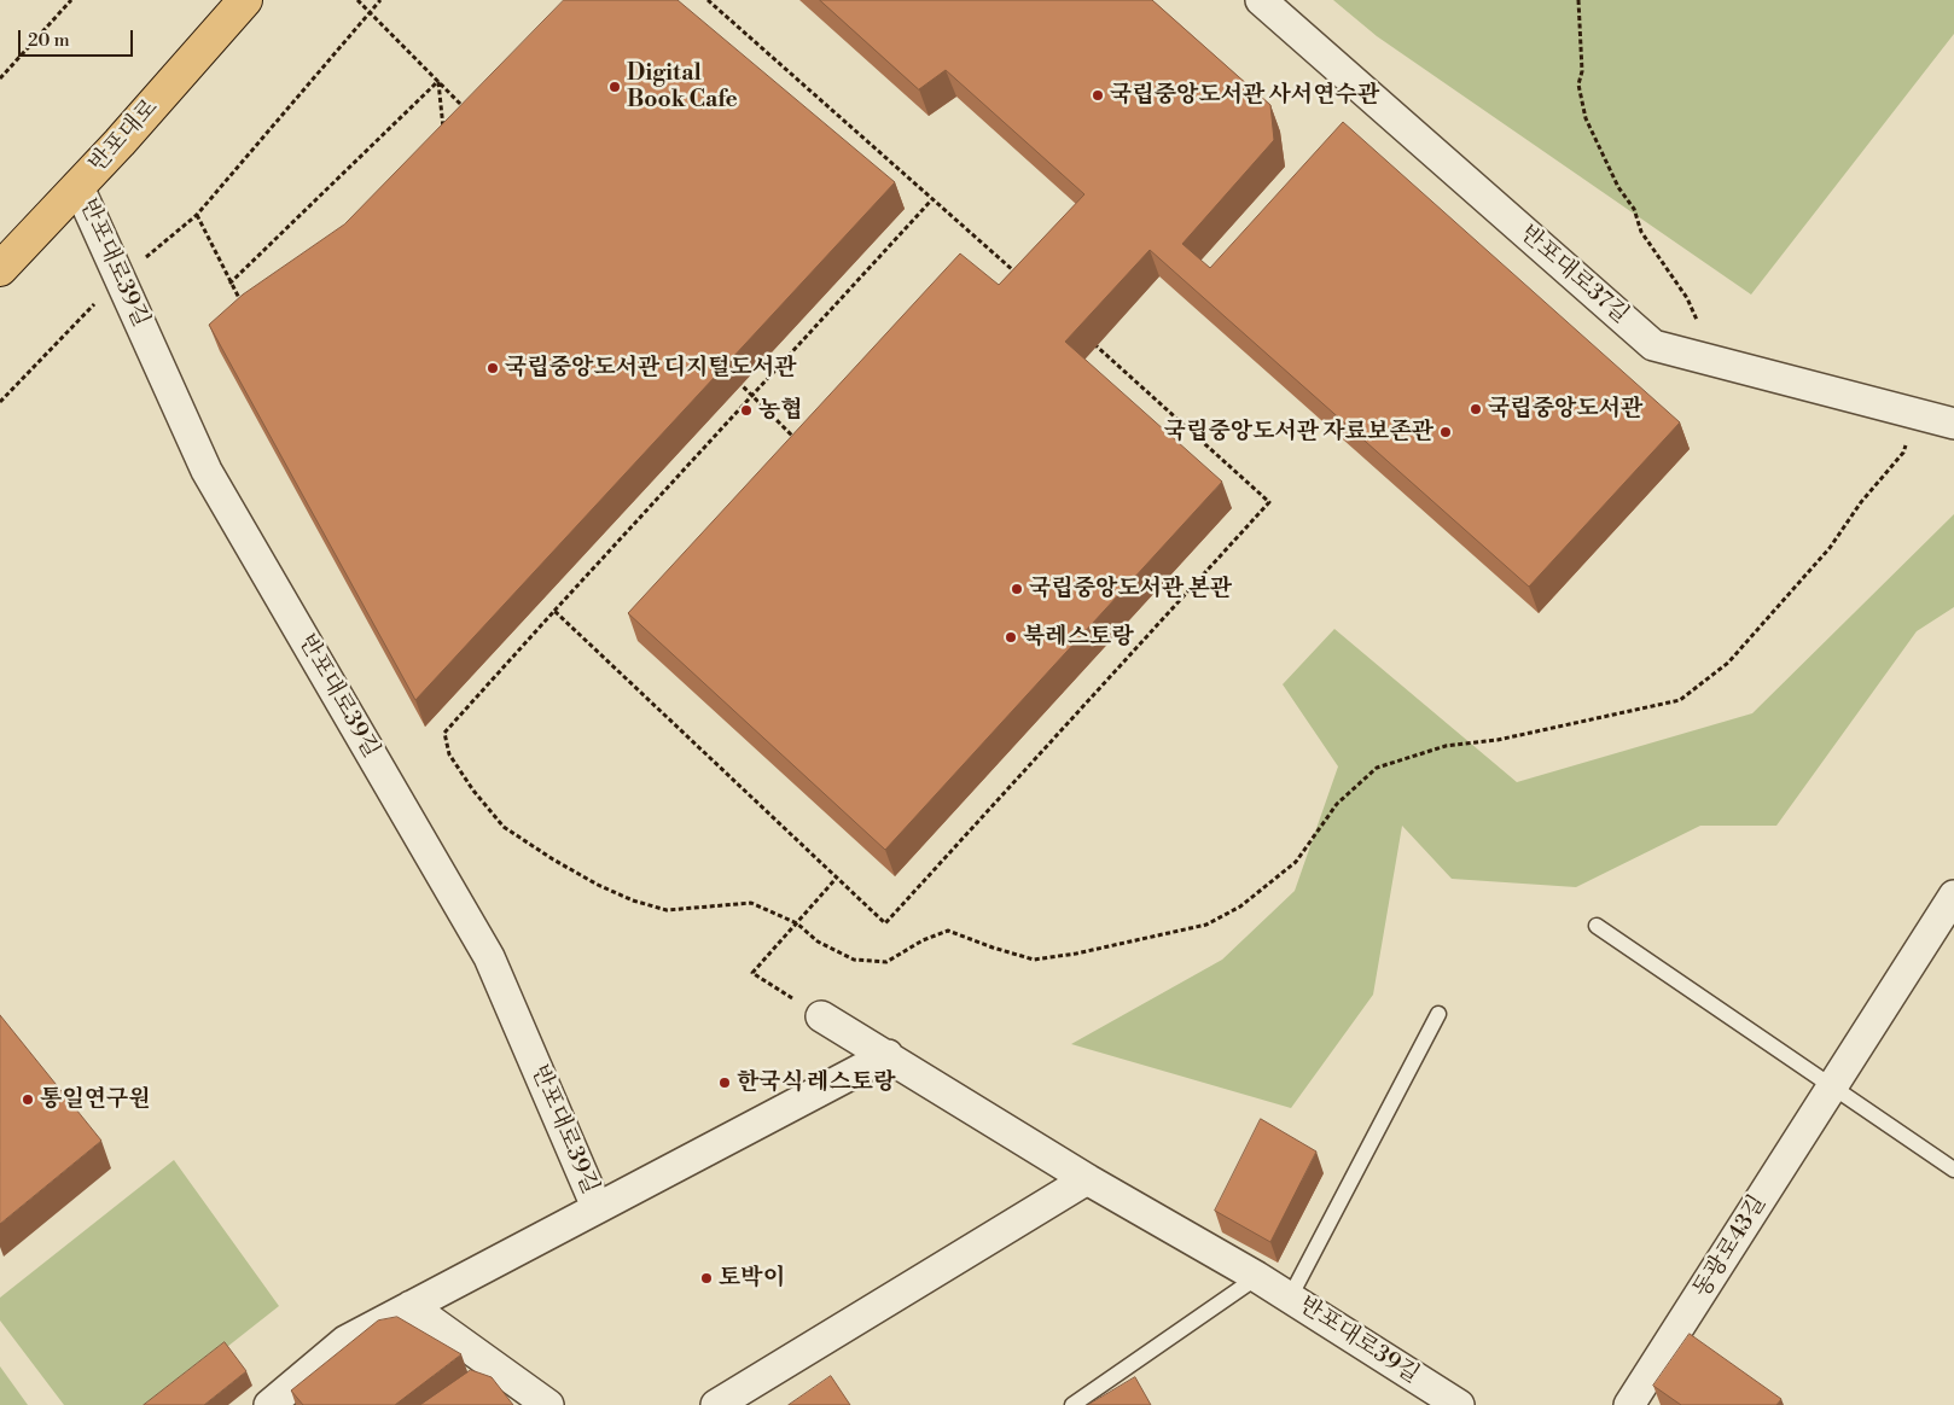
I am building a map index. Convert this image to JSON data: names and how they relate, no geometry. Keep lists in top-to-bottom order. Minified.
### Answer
{"streets":{"main road":["반포대로"],"street":["반포대로39길","반포대로37길","동광로43길"]},"crossings":[["반포대로","반포대로39길"]],"places":["Digital Book Cafe","국립중앙도서관 사서연수관","국립중앙도서관 디지털도서관","국립중앙도서관","농협","국립중앙도서관 자료보존관","국립중앙도서관 본관","북레스토랑","한국식 레스토랑","통일연구원","토박이"],"scale_bar":"20 m"}
